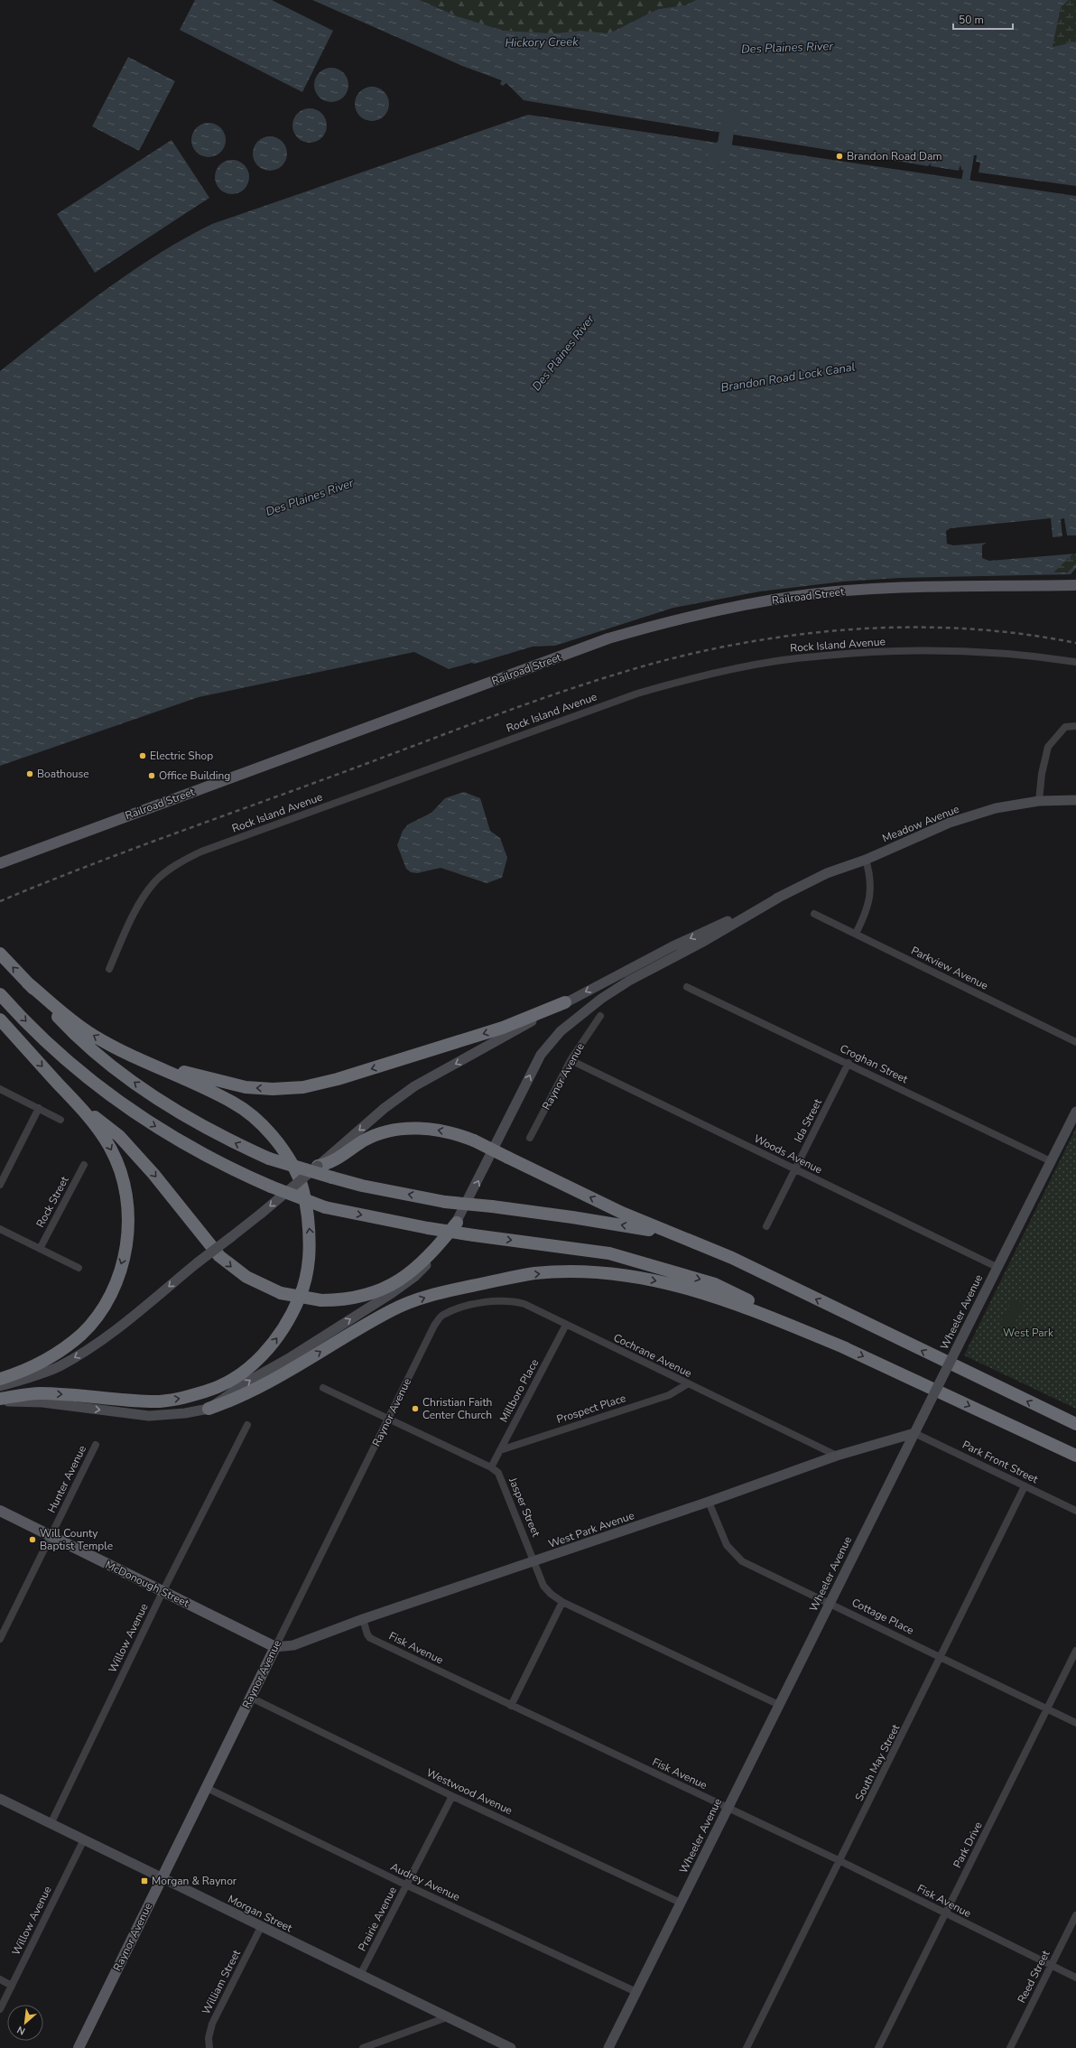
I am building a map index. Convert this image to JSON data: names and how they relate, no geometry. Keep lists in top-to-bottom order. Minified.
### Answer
{"streets":{"main road":["Railroad Street","Raynor Avenue","McDonough Street"],"street":["Rock Island Avenue","Meadow Avenue","Parkview Avenue","Croghan Street","Ida Street","Woods Avenue","Rock Street","Wheeler Avenue","Cochrane Avenue","Millboro Place","Prospect Place","Park Front Street","Hunter Avenue","Jasper Street","West Park Avenue","Cottage Place","Willow Avenue","Fisk Avenue","South May Street","Westwood Avenue","Park Drive","Audrey Avenue","Morgan Street","Prairie Avenue","Reed Street","William Street"]},"crossings":[["Croghan Street","Ida Street"],["Croghan Street","Wheeler Avenue"],["Raynor Avenue","Woods Avenue"],["Raynor Avenue","Cochrane Avenue"],["Raynor Avenue","Jasper Street"],["Raynor Avenue","West Park Avenue"],["Raynor Avenue","McDonough Street"],["Raynor Avenue","Westwood Avenue"],["Raynor Avenue","Audrey Avenue"],["Raynor Avenue","Morgan Street"],["Ida Street","Woods Avenue"],["Woods Avenue","Wheeler Avenue"],["Wheeler Avenue","Park Front Street"],["Wheeler Avenue","Jasper Street"],["Wheeler Avenue","West Park Avenue"],["Wheeler Avenue","Cottage Place"],["Wheeler Avenue","Fisk Avenue"],["Wheeler Avenue","Westwood Avenue"],["Wheeler Avenue","Audrey Avenue"],["Cochrane Avenue","Millboro Place"],["Cochrane Avenue","Prospect Place"],["Cochrane Avenue","West Park Avenue"],["Millboro Place","Prospect Place"],["Millboro Place","Jasper Street"],["Park Front Street","West Park Avenue"],["Park Front Street","South May Street"],["Hunter Avenue","McDonough Street"],["Jasper Street","West Park Avenue"],["West Park Avenue","McDonough Street"],["West Park Avenue","Cottage Place"],["West Park Avenue","Fisk Avenue"],["McDonough Street","Willow Avenue"],["Cottage Place","South May Street"],["Cottage Place","Park Drive"],["Willow Avenue","Morgan Street"],["Fisk Avenue","South May Street"],["Fisk Avenue","Park Drive"],["Fisk Avenue","Reed Street"],["Westwood Avenue","Prairie Avenue"],["Audrey Avenue","Prairie Avenue"],["Morgan Street","Prairie Avenue"],["Morgan Street","William Street"]],"water":["Hickory Creek","Des Plaines River","Brandon Road Lock Canal"],"parks":["West Park"],"places":{"other":["Brandon Road Dam","Electric Shop","Boathouse","Office Building","Christian Faith Center Church","Will County Baptist Temple"],"transit":["Morgan & Raynor"]},"scale_bar":"50 m","north":"bottom left"}
